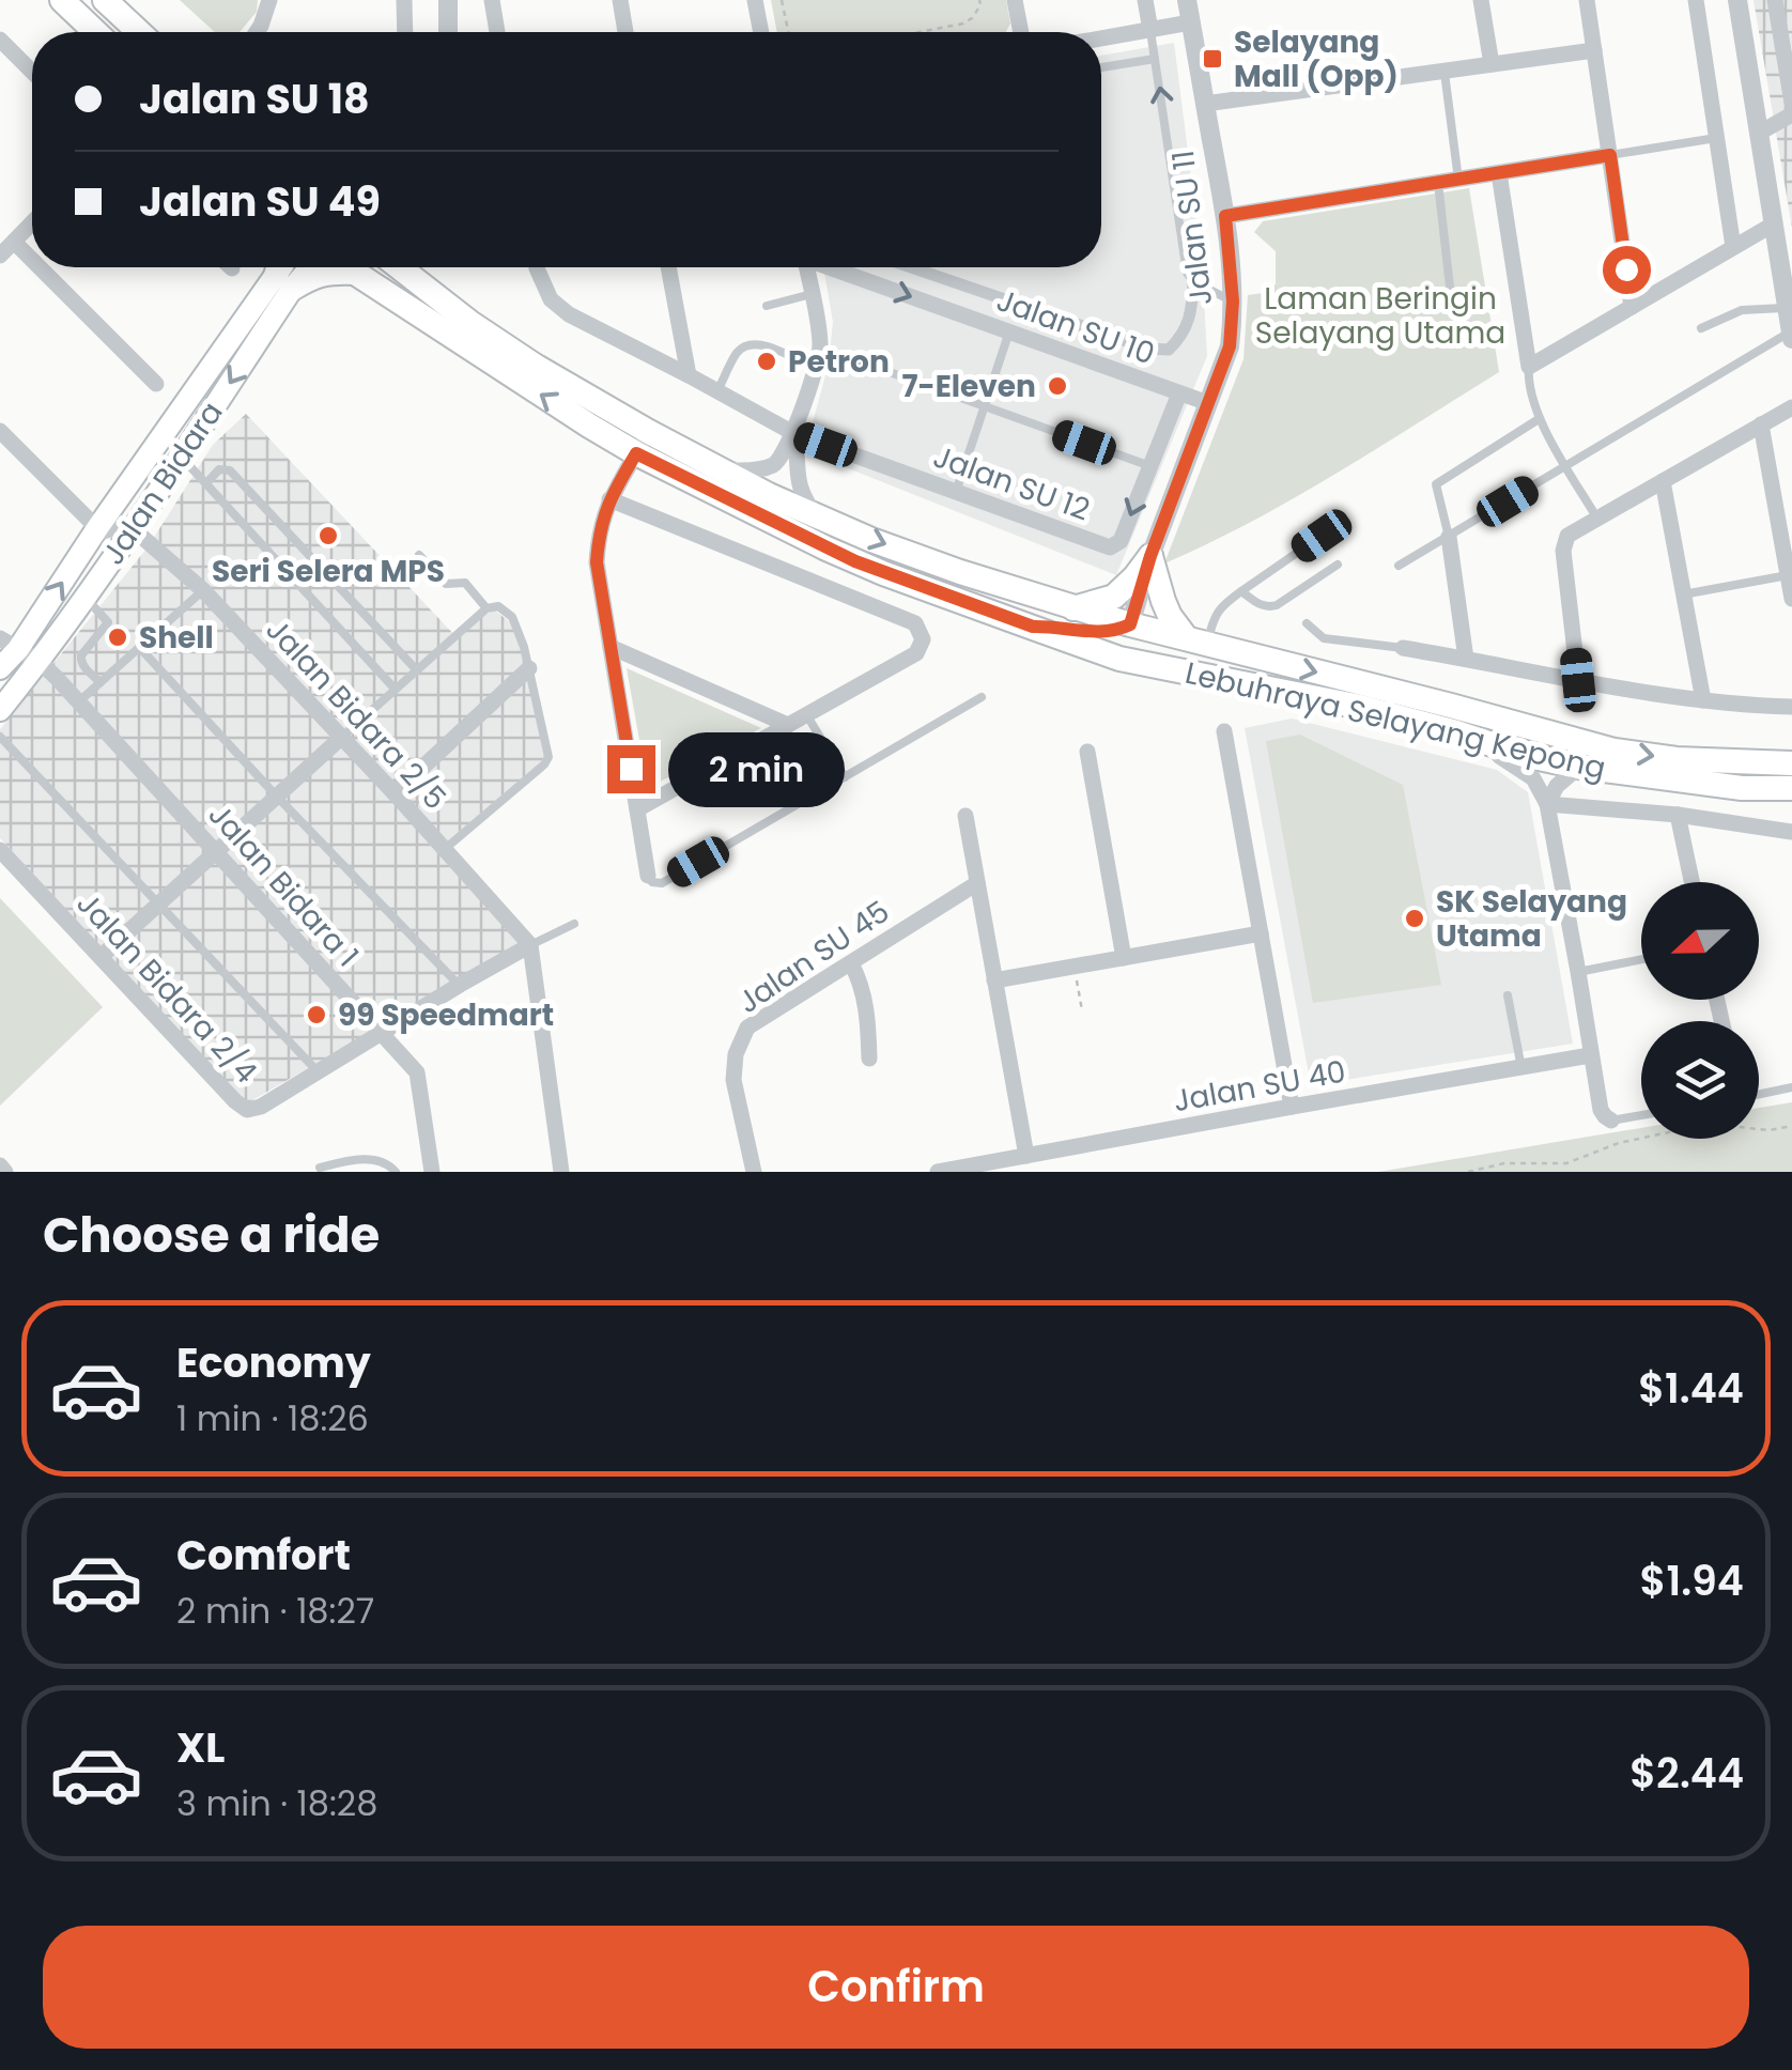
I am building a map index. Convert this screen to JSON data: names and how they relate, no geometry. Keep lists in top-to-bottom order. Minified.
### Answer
{"streets":{"main road":["Jalan Bidara","Lebuhraya Selayang Kepong"],"street":["Jalan SU 11","Jalan SU 10","Jalan SU 12","Jalan Bidara 2/5","Jalan Bidara 1","Jalan SU 45","Jalan Bidara 2/4","Jalan SU 40"]},"crossings":[["Jalan SU 11","Jalan SU 10"],["Jalan SU 11","Lebuhraya Selayang Kepong"],["Jalan SU 10","Jalan SU 12"],["Jalan Bidara","Jalan Bidara 2/5"],["Jalan Bidara","Jalan Bidara 1"],["Jalan Bidara 2/5","Jalan Bidara 2/4"],["Jalan Bidara 1","Jalan Bidara 2/4"]],"one_way":["Jalan SU 10"],"parks":["Laman Beringin Selayang Utama"],"places":{"transit":["Selayang Mall (Opp)"],"other":["Petron","7-Eleven","Seri Selera MPS","Shell","SK Selayang Utama","99 Speedmart"]},"north":"left","page":{"banner":["Jalan SU 18","Jalan SU 49"],"bubble":"2 min","heading":"Choose a ride","list":[{"name":"Economy","note":"1 min · 18:26","value":"$1.44"},{"name":"Comfort","note":"2 min · 18:27","value":"$1.94"},{"name":"XL","note":"3 min · 18:28","value":"$2.44"}],"buttons":"Confirm"}}
